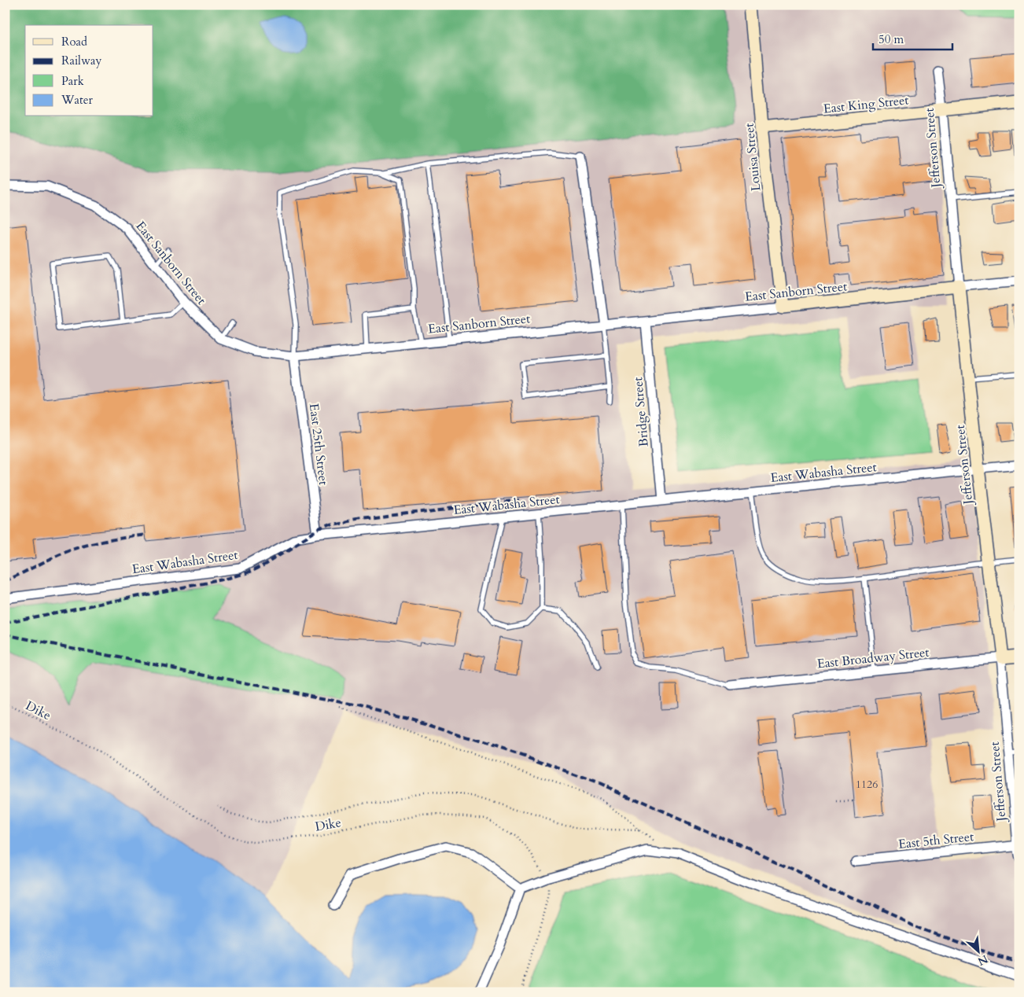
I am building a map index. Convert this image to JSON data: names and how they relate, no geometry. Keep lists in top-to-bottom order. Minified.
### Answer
{"streets":{"street":["East King Street","Jefferson Street","Louisa Street","East Sanborn Street","Bridge Street","East 25th Street","East Wabasha Street","East Broadway Street","East 5th Street"],"path":["Dike"]},"crossings":[["East King Street","Jefferson Street"],["East King Street","Louisa Street"],["Jefferson Street","East Sanborn Street"],["Jefferson Street","East Wabasha Street"],["Jefferson Street","East Broadway Street"],["Jefferson Street","East 5th Street"],["Louisa Street","East Sanborn Street"],["East Sanborn Street","Bridge Street"],["East Sanborn Street","East 25th Street"],["Bridge Street","East Wabasha Street"],["East 25th Street","East Wabasha Street"]],"house_numbers":["1126"],"legend":["Road","Railway","Park","Water"],"scale_bar":"50 m","north":"bottom right"}
